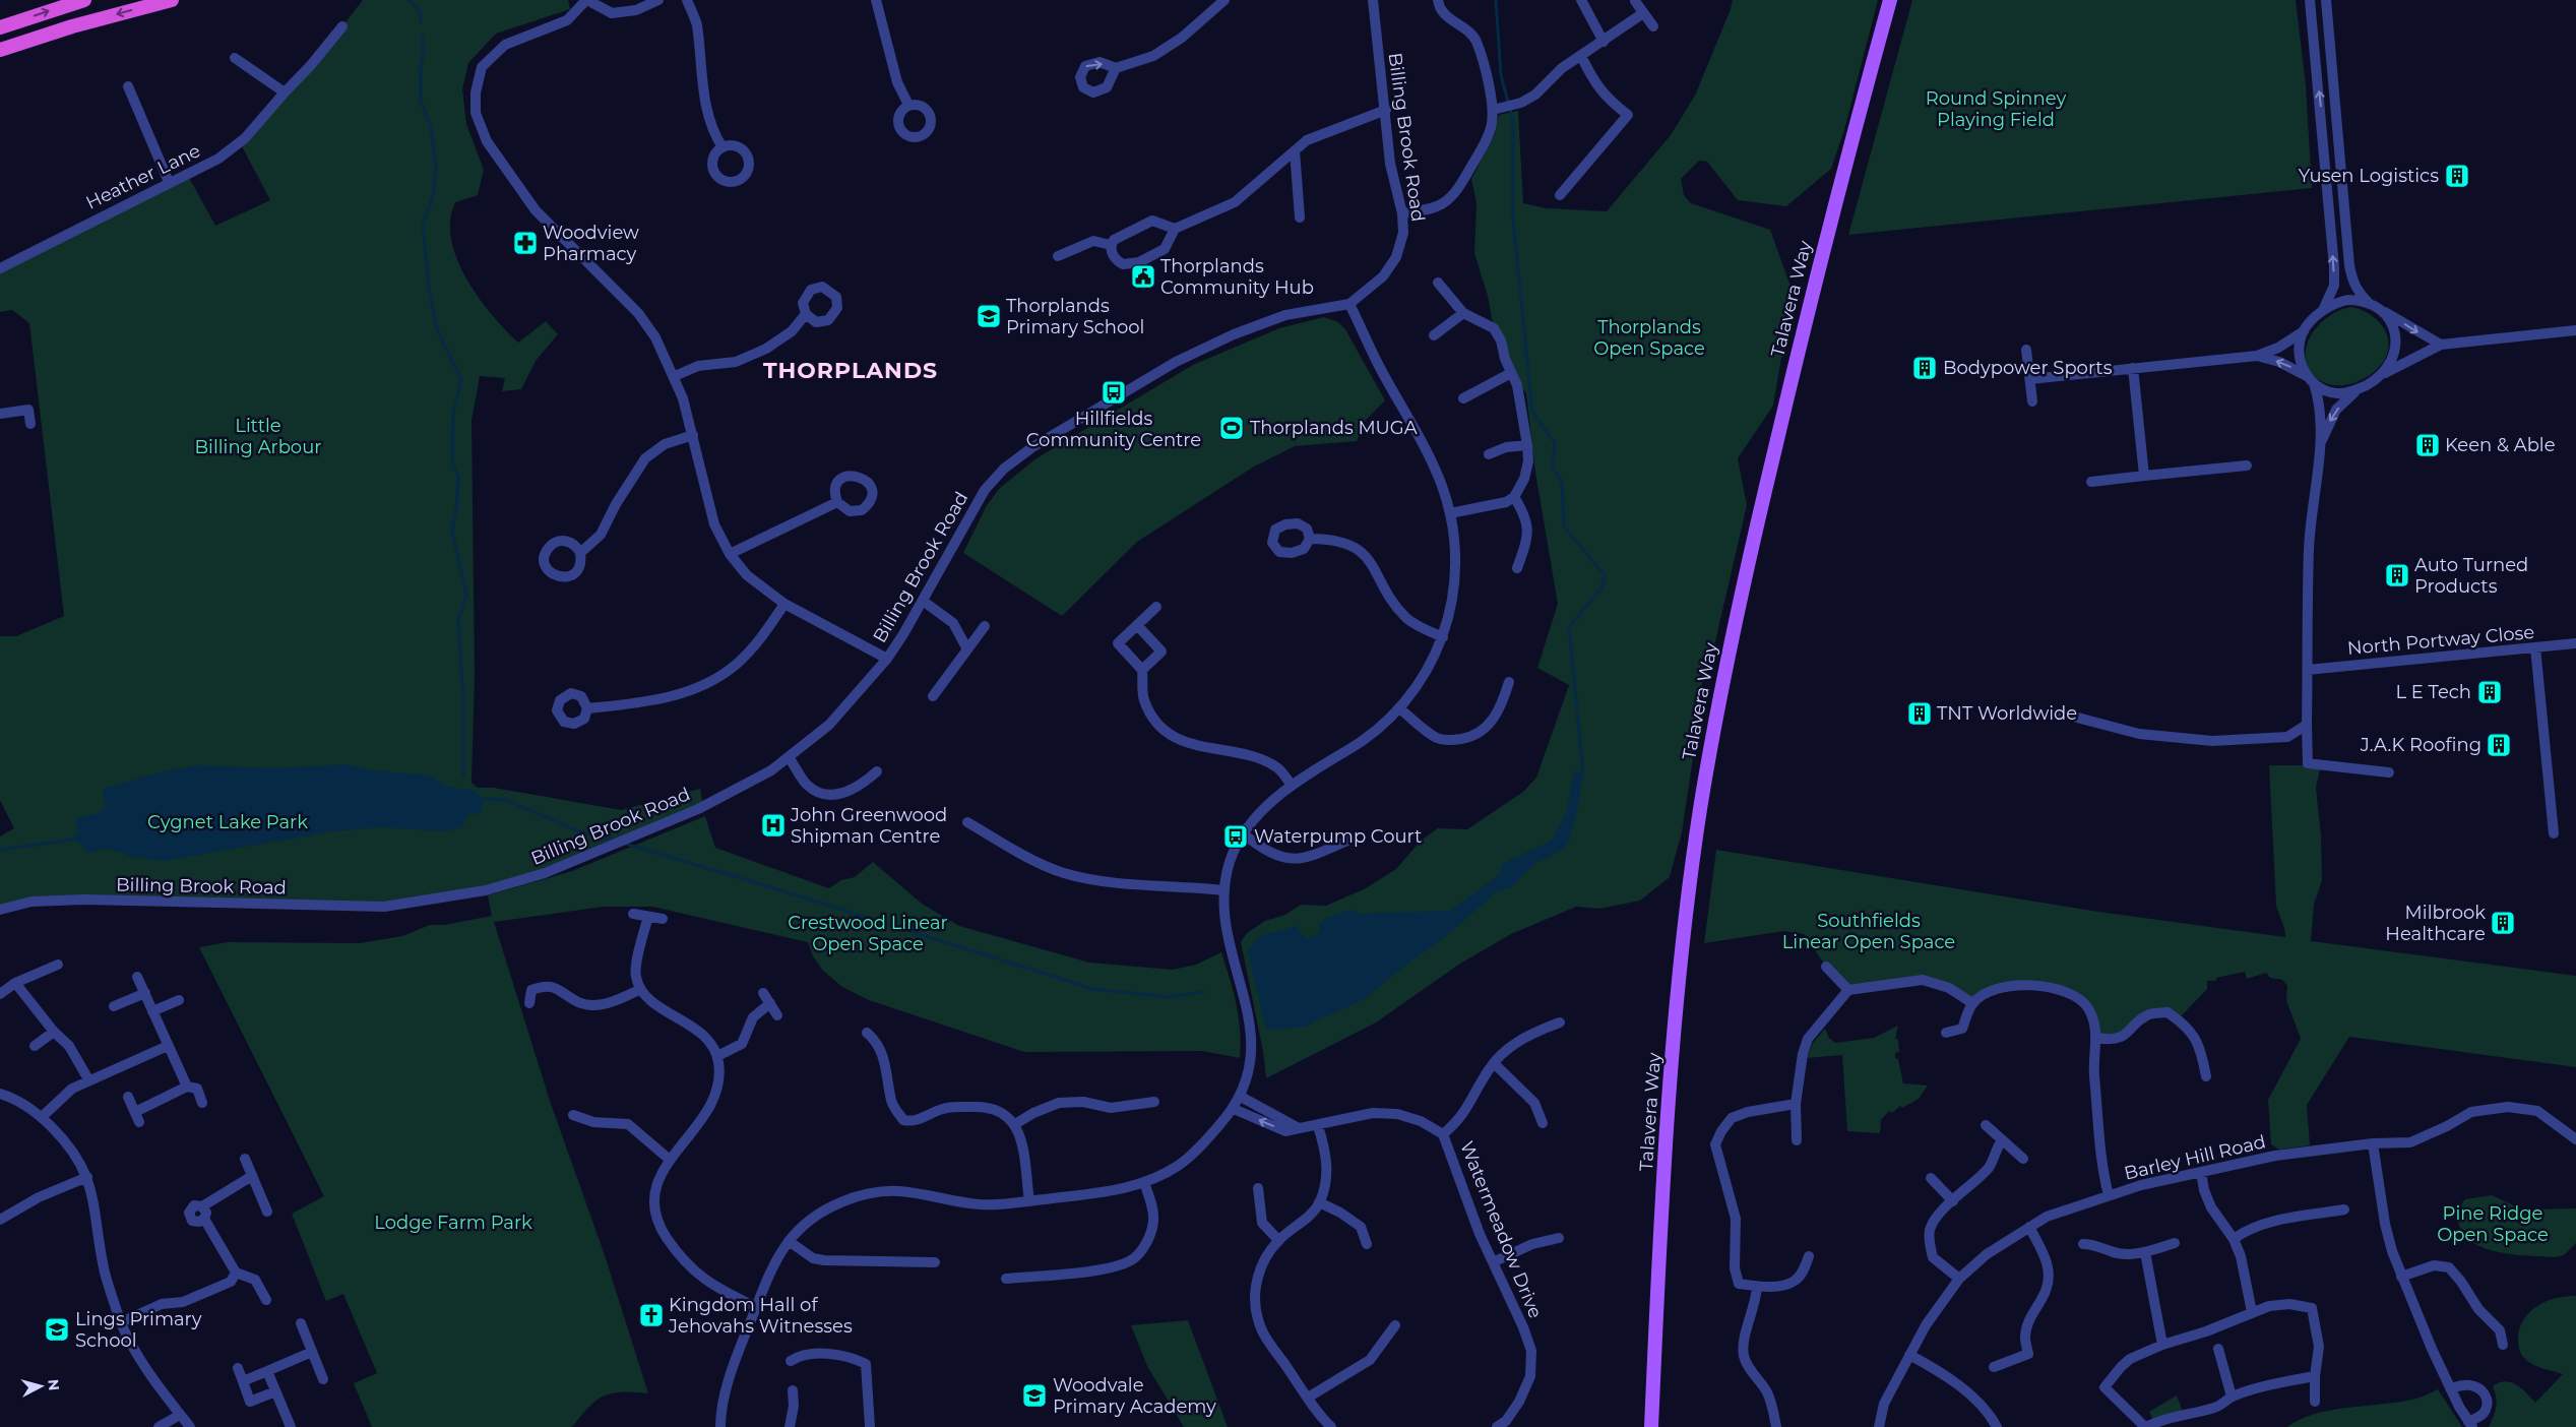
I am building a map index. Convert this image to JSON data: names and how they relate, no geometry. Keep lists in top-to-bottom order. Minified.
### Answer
{"streets":{"main road":["Talavera Way"],"street":["Billing Brook Road","Heather Lane","North Portway Close","Barley Hill Road","Watermeadow Drive"]},"districts":["THORPLANDS"],"parks":["Round Spinney Playing Field","Thorplands Open Space","Little Billing Arbour","Cygnet Lake Park","Southfields Linear Open Space","Crestwood Linear Open Space","Pine Ridge Open Space","Lodge Farm Park"],"places":{"building":["Yusen Logistics","Bodypower Sports","Keen & Able","Auto Turned Products","L E Tech","TNT Worldwide","J.A.K Roofing","Milbrook Healthcare"],"pharmacy":["Woodview Pharmacy"],"public building":["Thorplands Community Hub"],"school or university":["Thorplands Primary School","Lings Primary School","Woodvale Primary Academy"],"bus stop":["Hillfields Community Centre","Waterpump Court"],"sports":["Thorplands MUGA"],"hospital":["John Greenwood Shipman Centre"],"church":["Kingdom Hall of Jehovahs Witnesses"]},"north":"right"}
